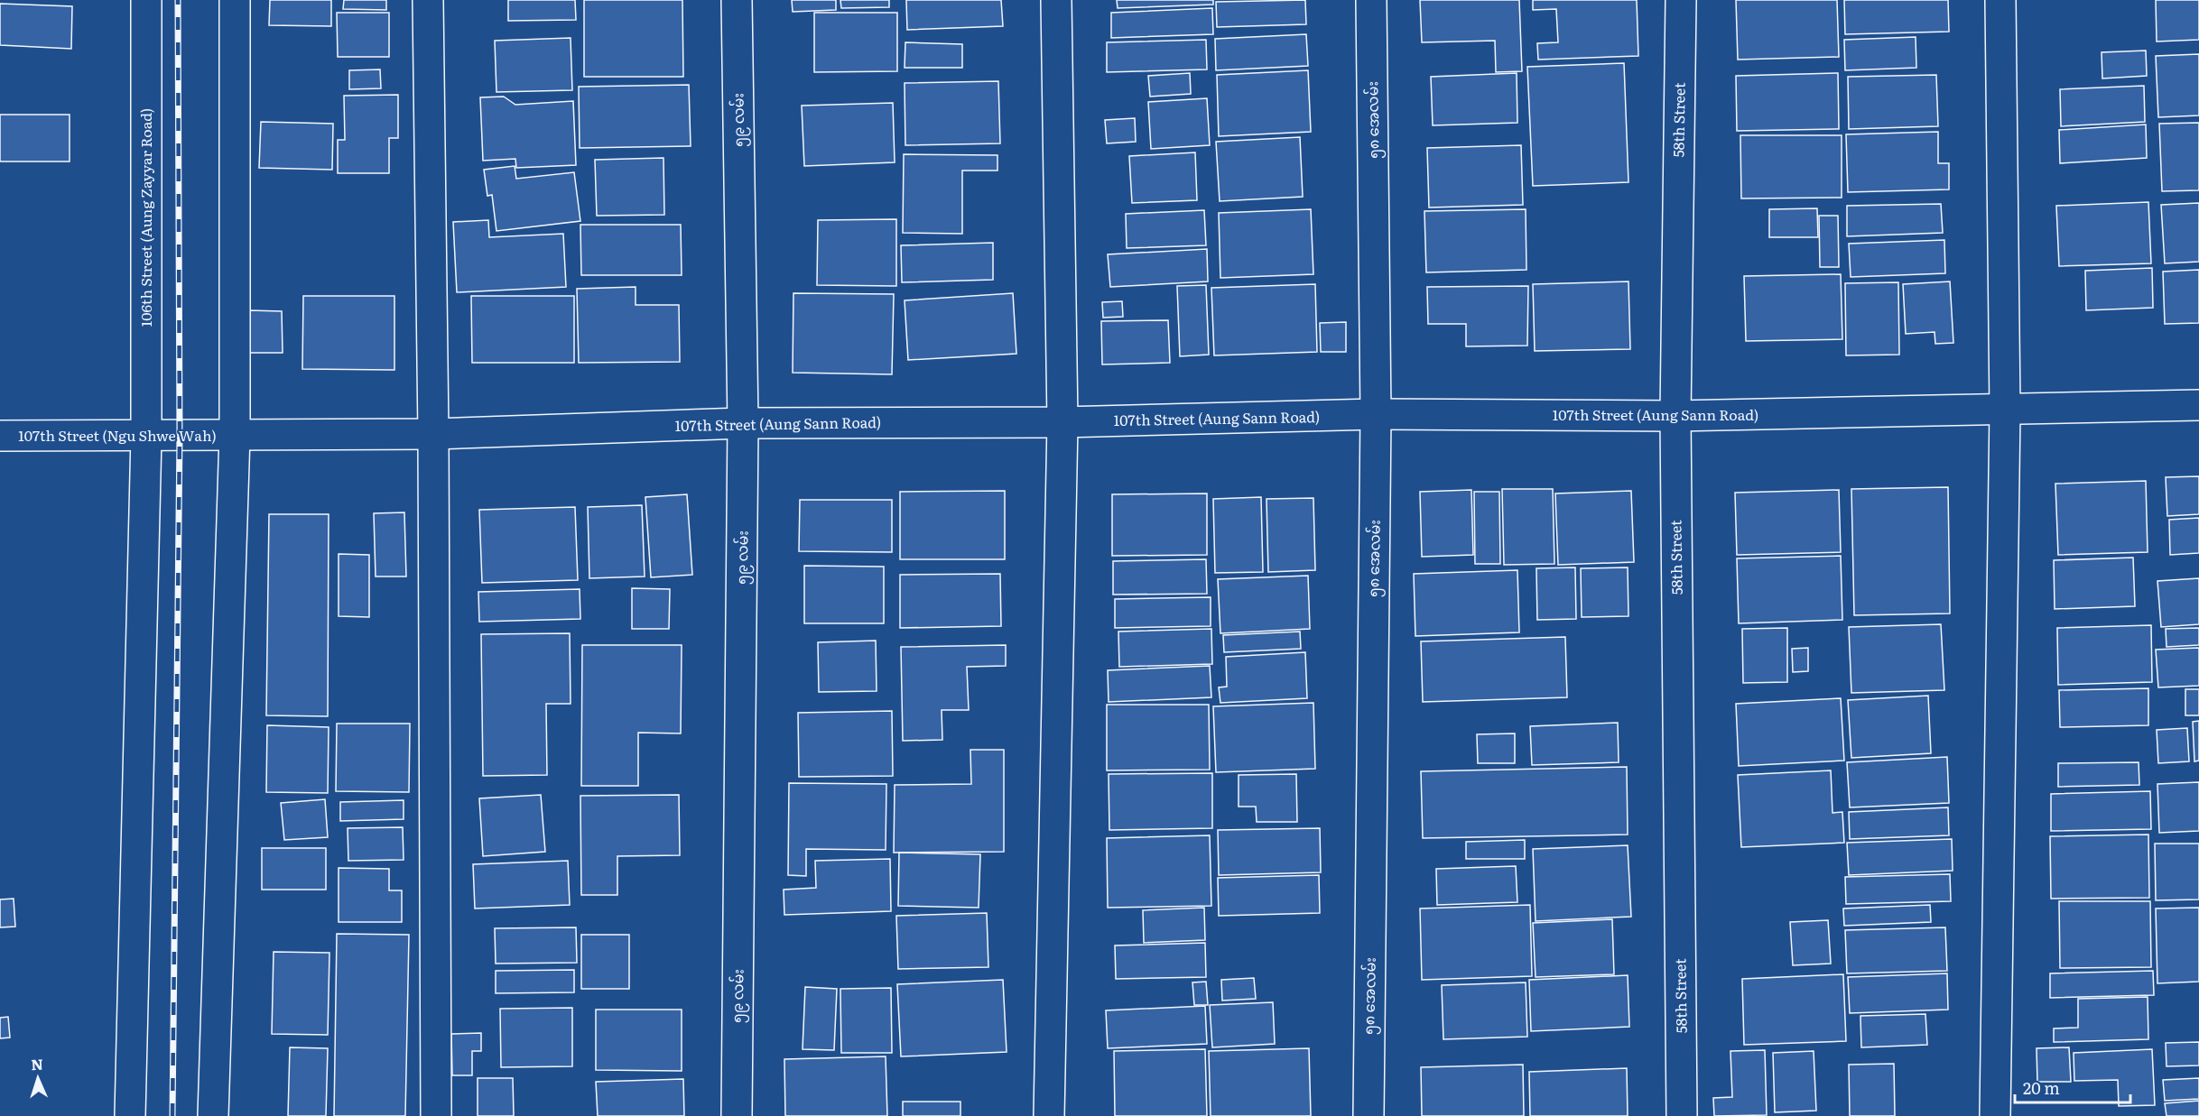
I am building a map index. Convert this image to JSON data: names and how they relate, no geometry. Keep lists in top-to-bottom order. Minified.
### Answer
{"streets":{"street":["၅၉ လမ်း","၅၈ အေလမ်း","58th Street","106th Street (Aung Zayyar Road)","107th Street (Aung Sann Road)","107th Street (Ngu Shwe Wah)"]},"crossings":[["၅၉ လမ်း","107th Street (Aung Sann Road)"],["၅၈ အေလမ်း","107th Street (Aung Sann Road)"],["58th Street","107th Street (Aung Sann Road)"],["106th Street (Aung Zayyar Road)","107th Street (Ngu Shwe Wah)"],["107th Street (Aung Sann Road)","107th Street (Ngu Shwe Wah)"]],"scale_bar":"20 m","north":"top"}
